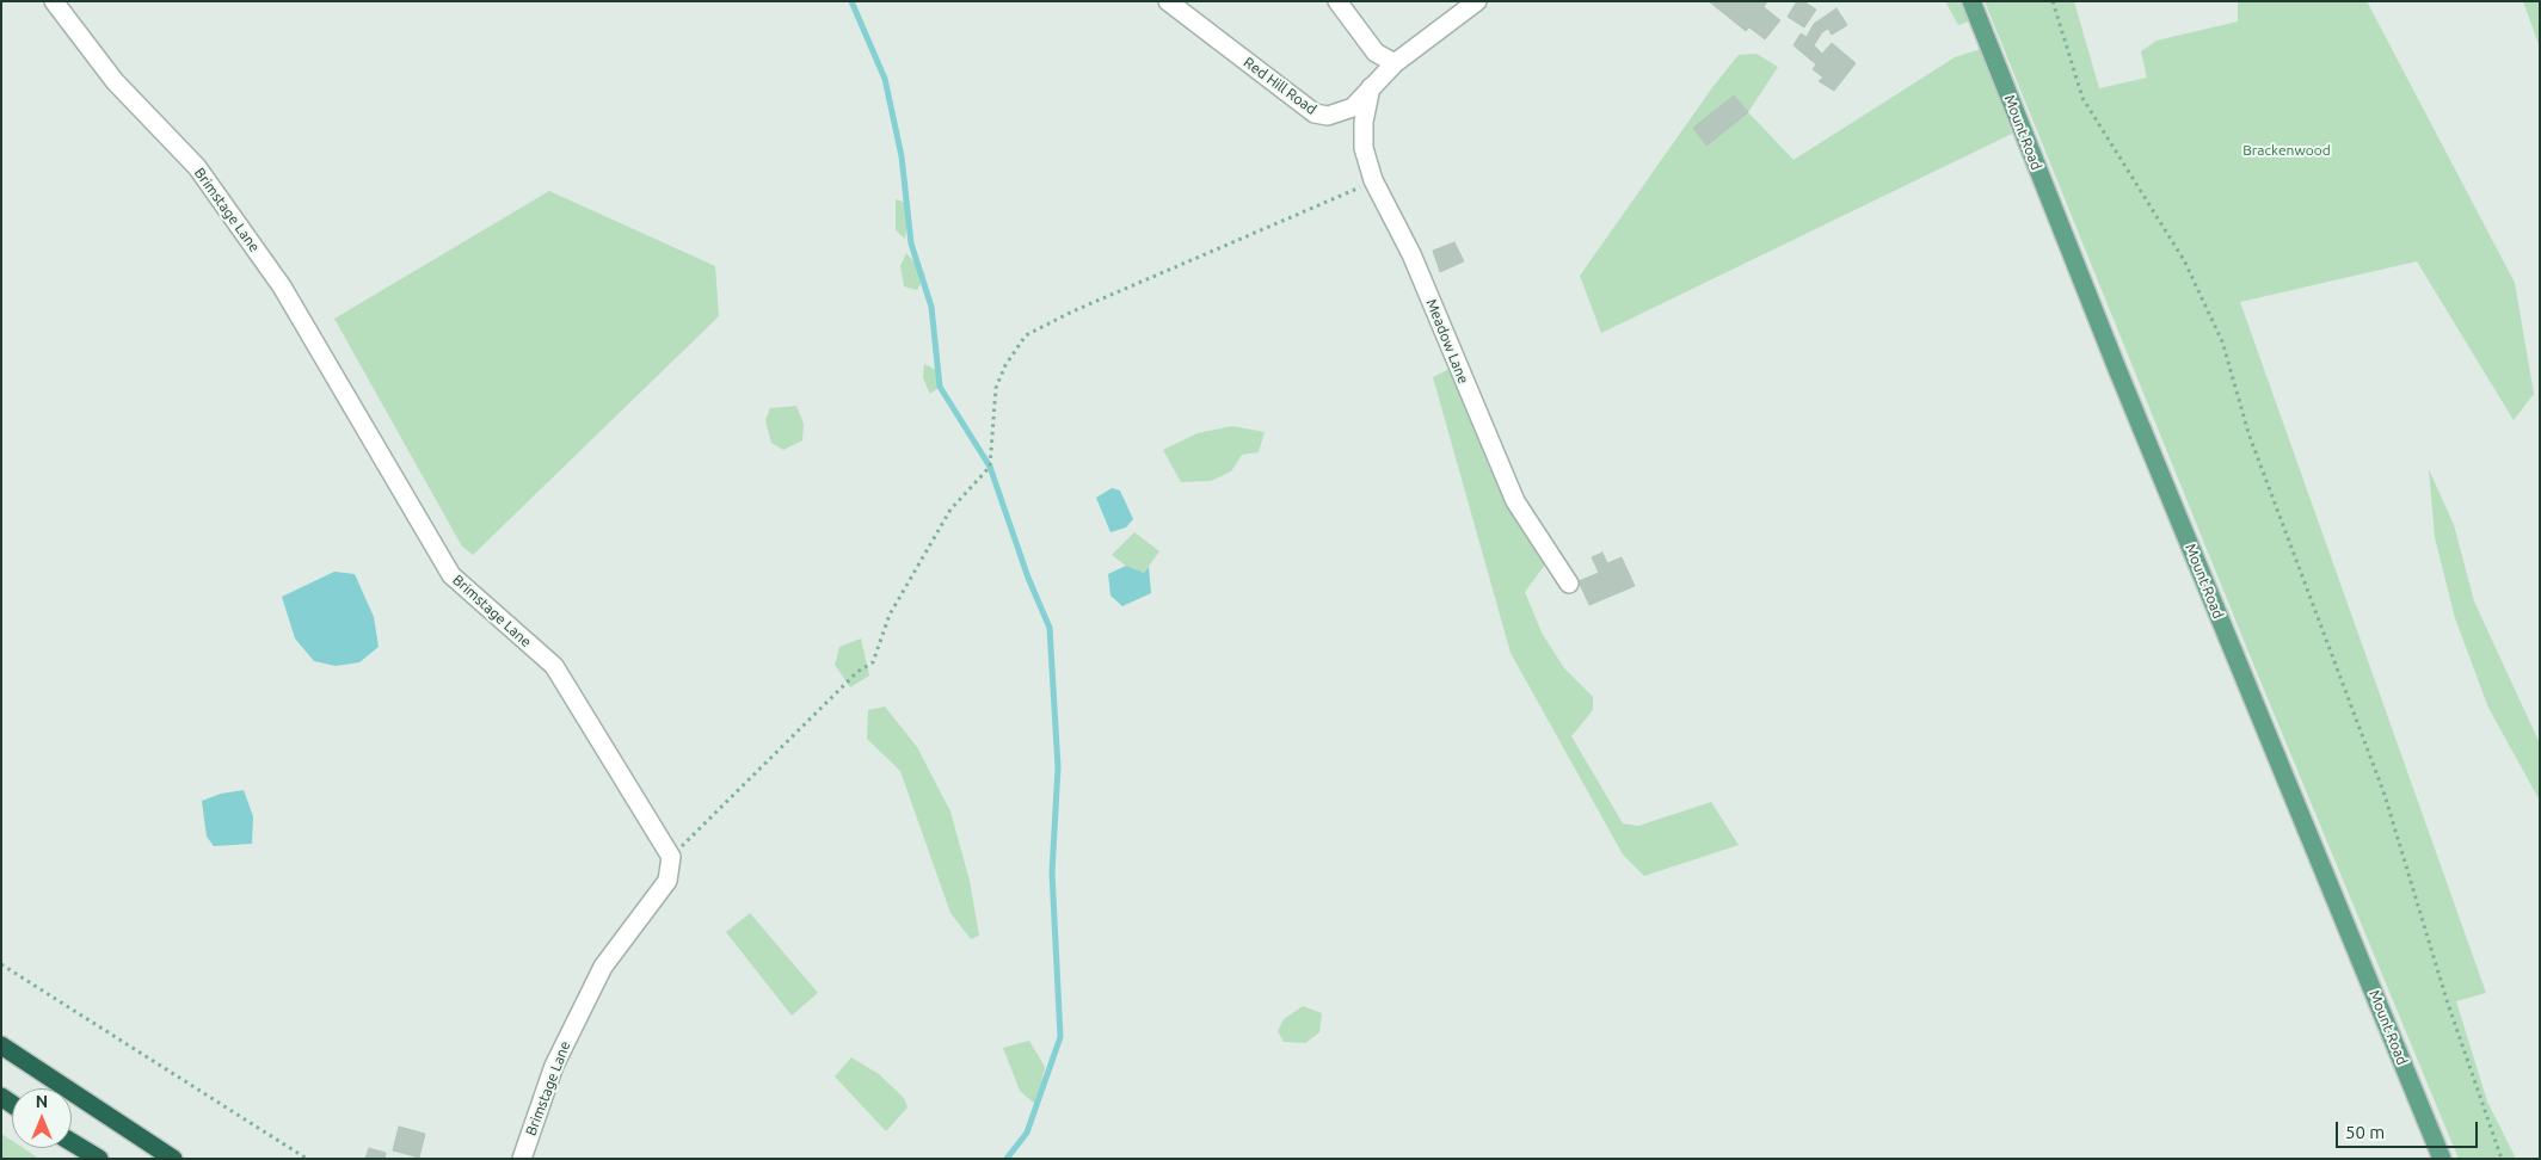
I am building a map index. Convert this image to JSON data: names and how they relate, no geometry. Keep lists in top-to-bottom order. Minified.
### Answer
{"streets":{"main road":["Mount Road"],"street":["Red Hill Road","Brimstage Lane","Meadow Lane"]},"crossings":[["Red Hill Road","Meadow Lane"]],"parks":["Brackenwood"],"scale_bar":"50 m","north":"top"}
